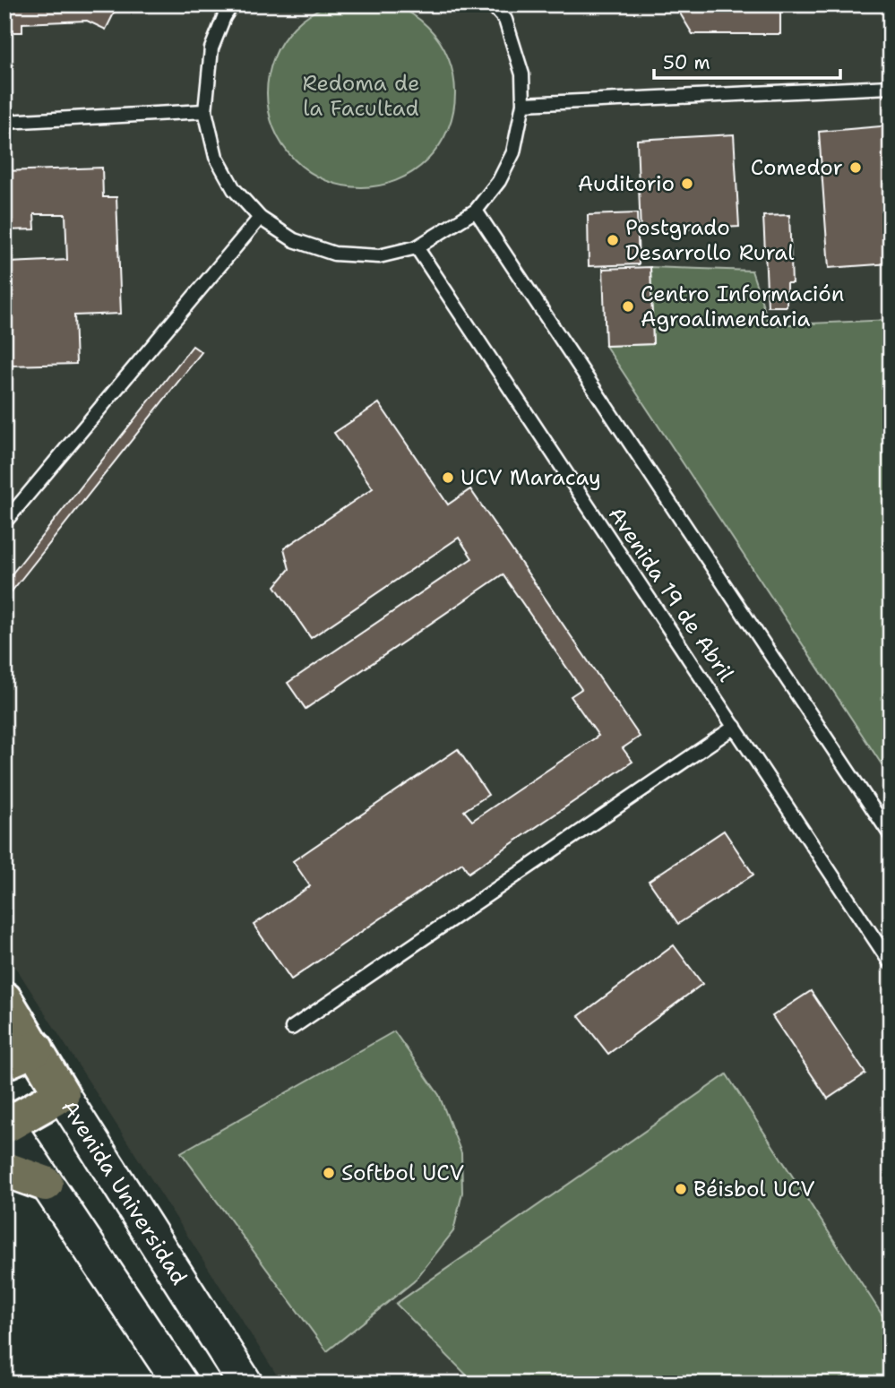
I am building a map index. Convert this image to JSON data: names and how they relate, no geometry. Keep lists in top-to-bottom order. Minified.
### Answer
{"streets":{"main road":["Avenida Universidad"],"lane":["Avenida 19 de Abril"]},"parks":["Redoma de la Facultad"],"places":["Comedor","Auditorio","Postgrado Desarrollo Rural","Centro Información Agroalimentaria","UCV Maracay","Softbol UCV","Béisbol UCV"],"scale_bar":"50 m"}
